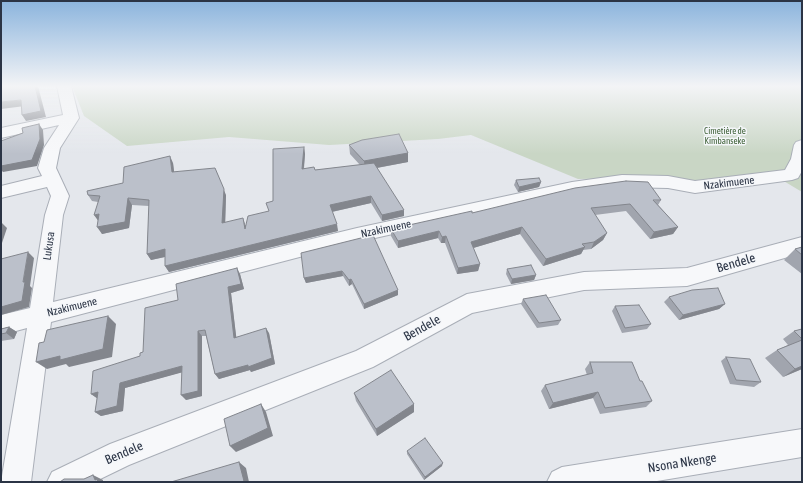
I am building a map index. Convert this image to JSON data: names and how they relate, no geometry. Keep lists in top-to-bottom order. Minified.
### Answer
{"streets":{"street":["Nzakimuene","Lukusa","Bendele","Nsona Nkenge"]},"crossings":[["Nzakimuene","Lukusa"]],"parks":["Cimetière de Kimbanseke"]}
